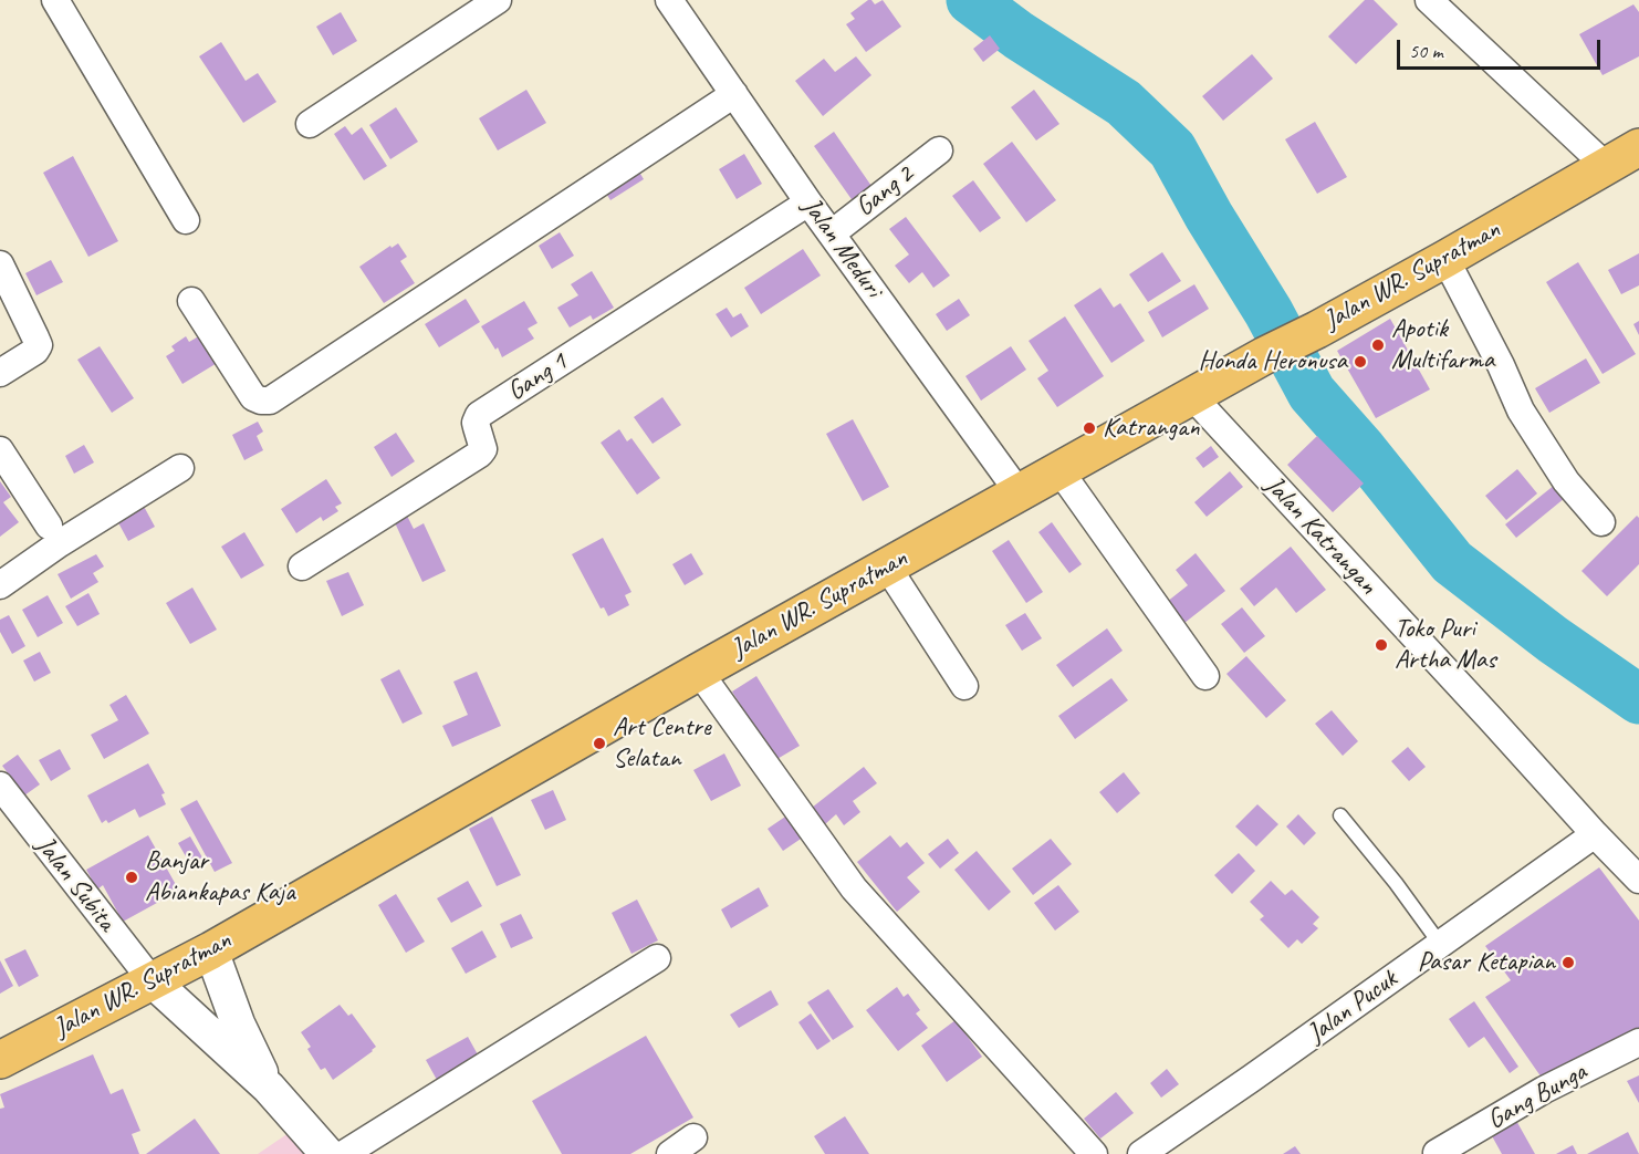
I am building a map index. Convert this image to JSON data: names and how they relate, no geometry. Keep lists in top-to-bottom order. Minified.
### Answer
{"streets":{"main road":["Jalan WR. Supratman"],"street":["Gang 2","Jalan Meduri","Gang 1","Jalan Katrangan","Jalan Subita","Jalan Pucuk","Gang Bunga"]},"crossings":[["Gang 2","Jalan Meduri"],["Jalan Meduri","Jalan WR. Supratman"],["Jalan Meduri","Gang 1"],["Jalan WR. Supratman","Jalan Katrangan"],["Jalan WR. Supratman","Jalan Subita"],["Jalan Katrangan","Jalan Pucuk"]],"places":["Apotik Multifarma","Honda Heronusa","Katrangan","Toko Puri Artha Mas","Art Centre Selatan","Banjar Abiankapas Kaja","Pasar Ketapian"],"scale_bar":"50 m"}
